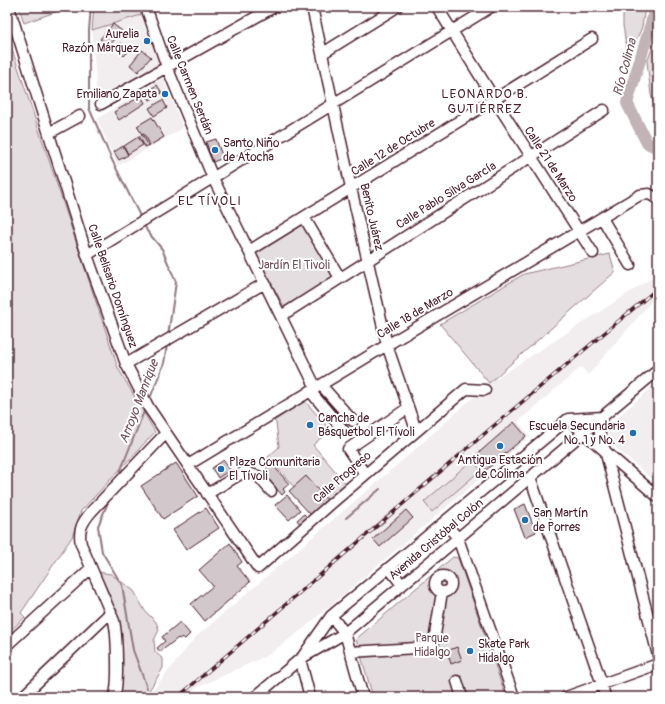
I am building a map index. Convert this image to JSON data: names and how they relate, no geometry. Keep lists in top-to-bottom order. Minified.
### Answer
{"streets":{"street":["Calle Carmen Serdán","Calle 12 de Octubre","Calle 21 de Marzo","Calle Pablo Silva García","Benito Juárez","Calle Belisario Domínguez","Calle 18 de Marzo","Calle Progreso","Avenida Cristóbal Colón"]},"crossings":[["Calle Carmen Serdán","Calle 12 de Octubre"],["Calle Carmen Serdán","Calle Pablo Silva García"],["Calle Carmen Serdán","Calle 18 de Marzo"],["Calle 12 de Octubre","Calle 21 de Marzo"],["Calle 12 de Octubre","Benito Juárez"],["Calle 21 de Marzo","Calle Pablo Silva García"],["Calle 21 de Marzo","Calle 18 de Marzo"],["Calle Pablo Silva García","Benito Juárez"],["Benito Juárez","Calle 18 de Marzo"],["Benito Juárez","Calle Progreso"],["Calle Belisario Domínguez","Calle 18 de Marzo"],["Calle Belisario Domínguez","Calle Progreso"]],"districts":["LEONARDO B. GUTIÉRREZ","EL TÍVOLI"],"water":["Río Colima","Arroyo Manrique"],"parks":["Jardín El Tivoli","Parque Hidalgo"],"places":["Aurelia Razón Márquez","Emiliano Zapata","Santo Niño de Atocha","Cancha de Básquetbol El Tívoli","Escuela Secundaria No. 1 y No. 4","Antigua Estación de Colima","Plaza Comunitaria El Tívoli","San Martín de Porres","Skate Park Hidalgo"]}
